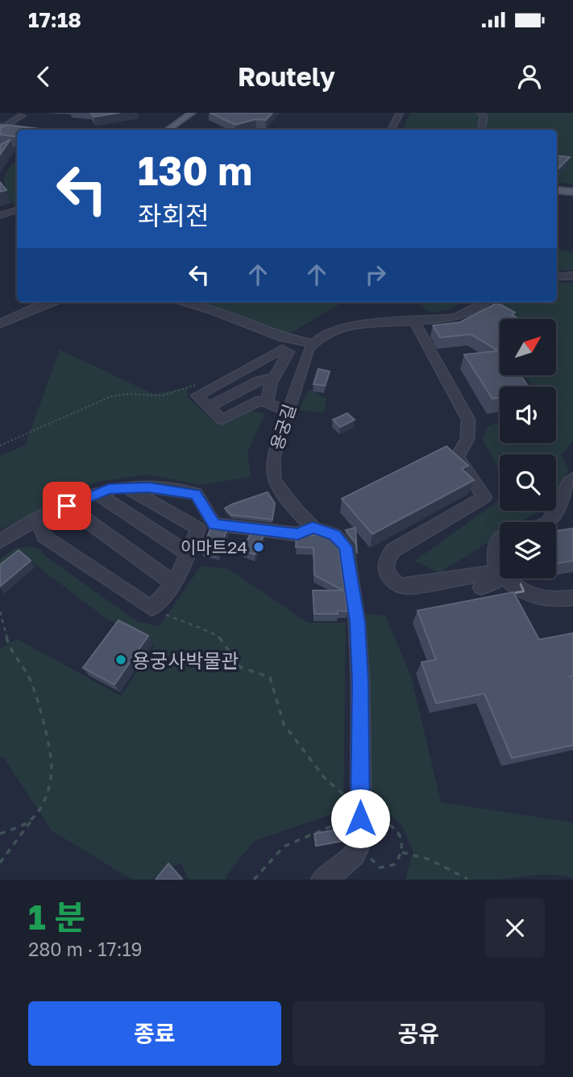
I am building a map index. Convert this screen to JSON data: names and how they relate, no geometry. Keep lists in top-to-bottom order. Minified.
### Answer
{"streets":{"street":["용궁길"]},"places":["이마트24","용궁사박물관"],"north":"top right","page":{"status":"17:18","header":"Routely","turn":["130 m","좌회전"],"heading":["1 분","280 m · 17:19"],"buttons":["종료","공유"]}}
